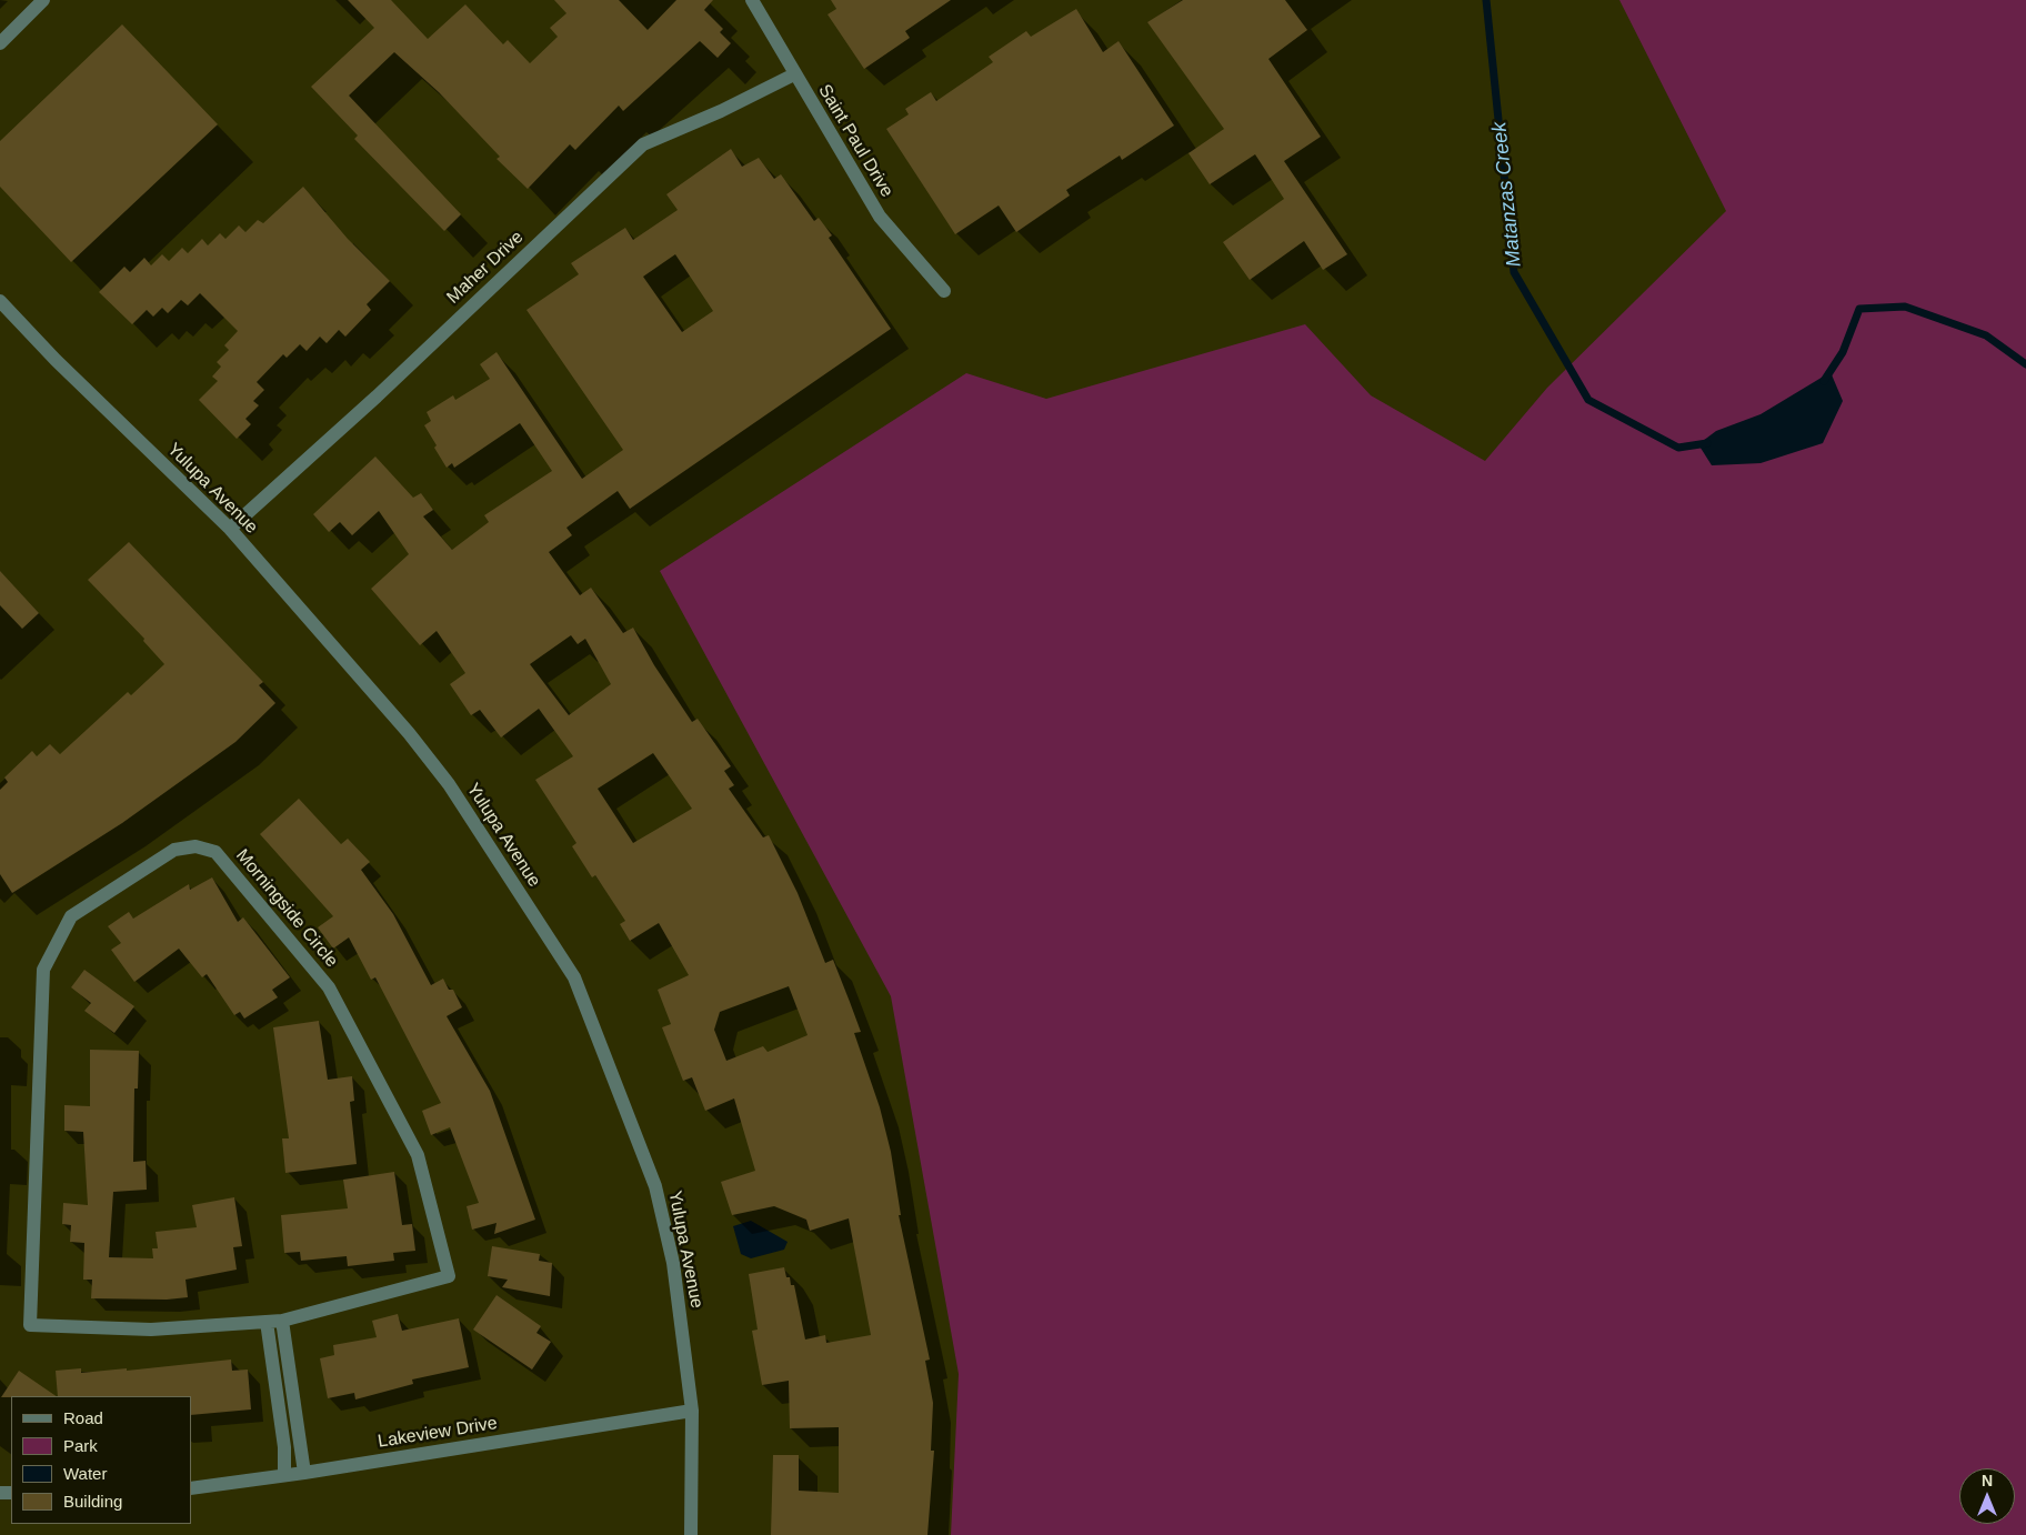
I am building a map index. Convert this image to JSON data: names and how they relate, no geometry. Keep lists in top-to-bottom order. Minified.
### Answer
{"streets":{"street":["Saint Paul Drive","Maher Drive","Yulupa Avenue","Morningside Circle","Lakeview Drive"]},"crossings":[["Saint Paul Drive","Maher Drive"],["Maher Drive","Yulupa Avenue"],["Yulupa Avenue","Lakeview Drive"]],"water":["Matanzas Creek"],"legend":["Road","Park","Water","Building"],"north":"top"}
